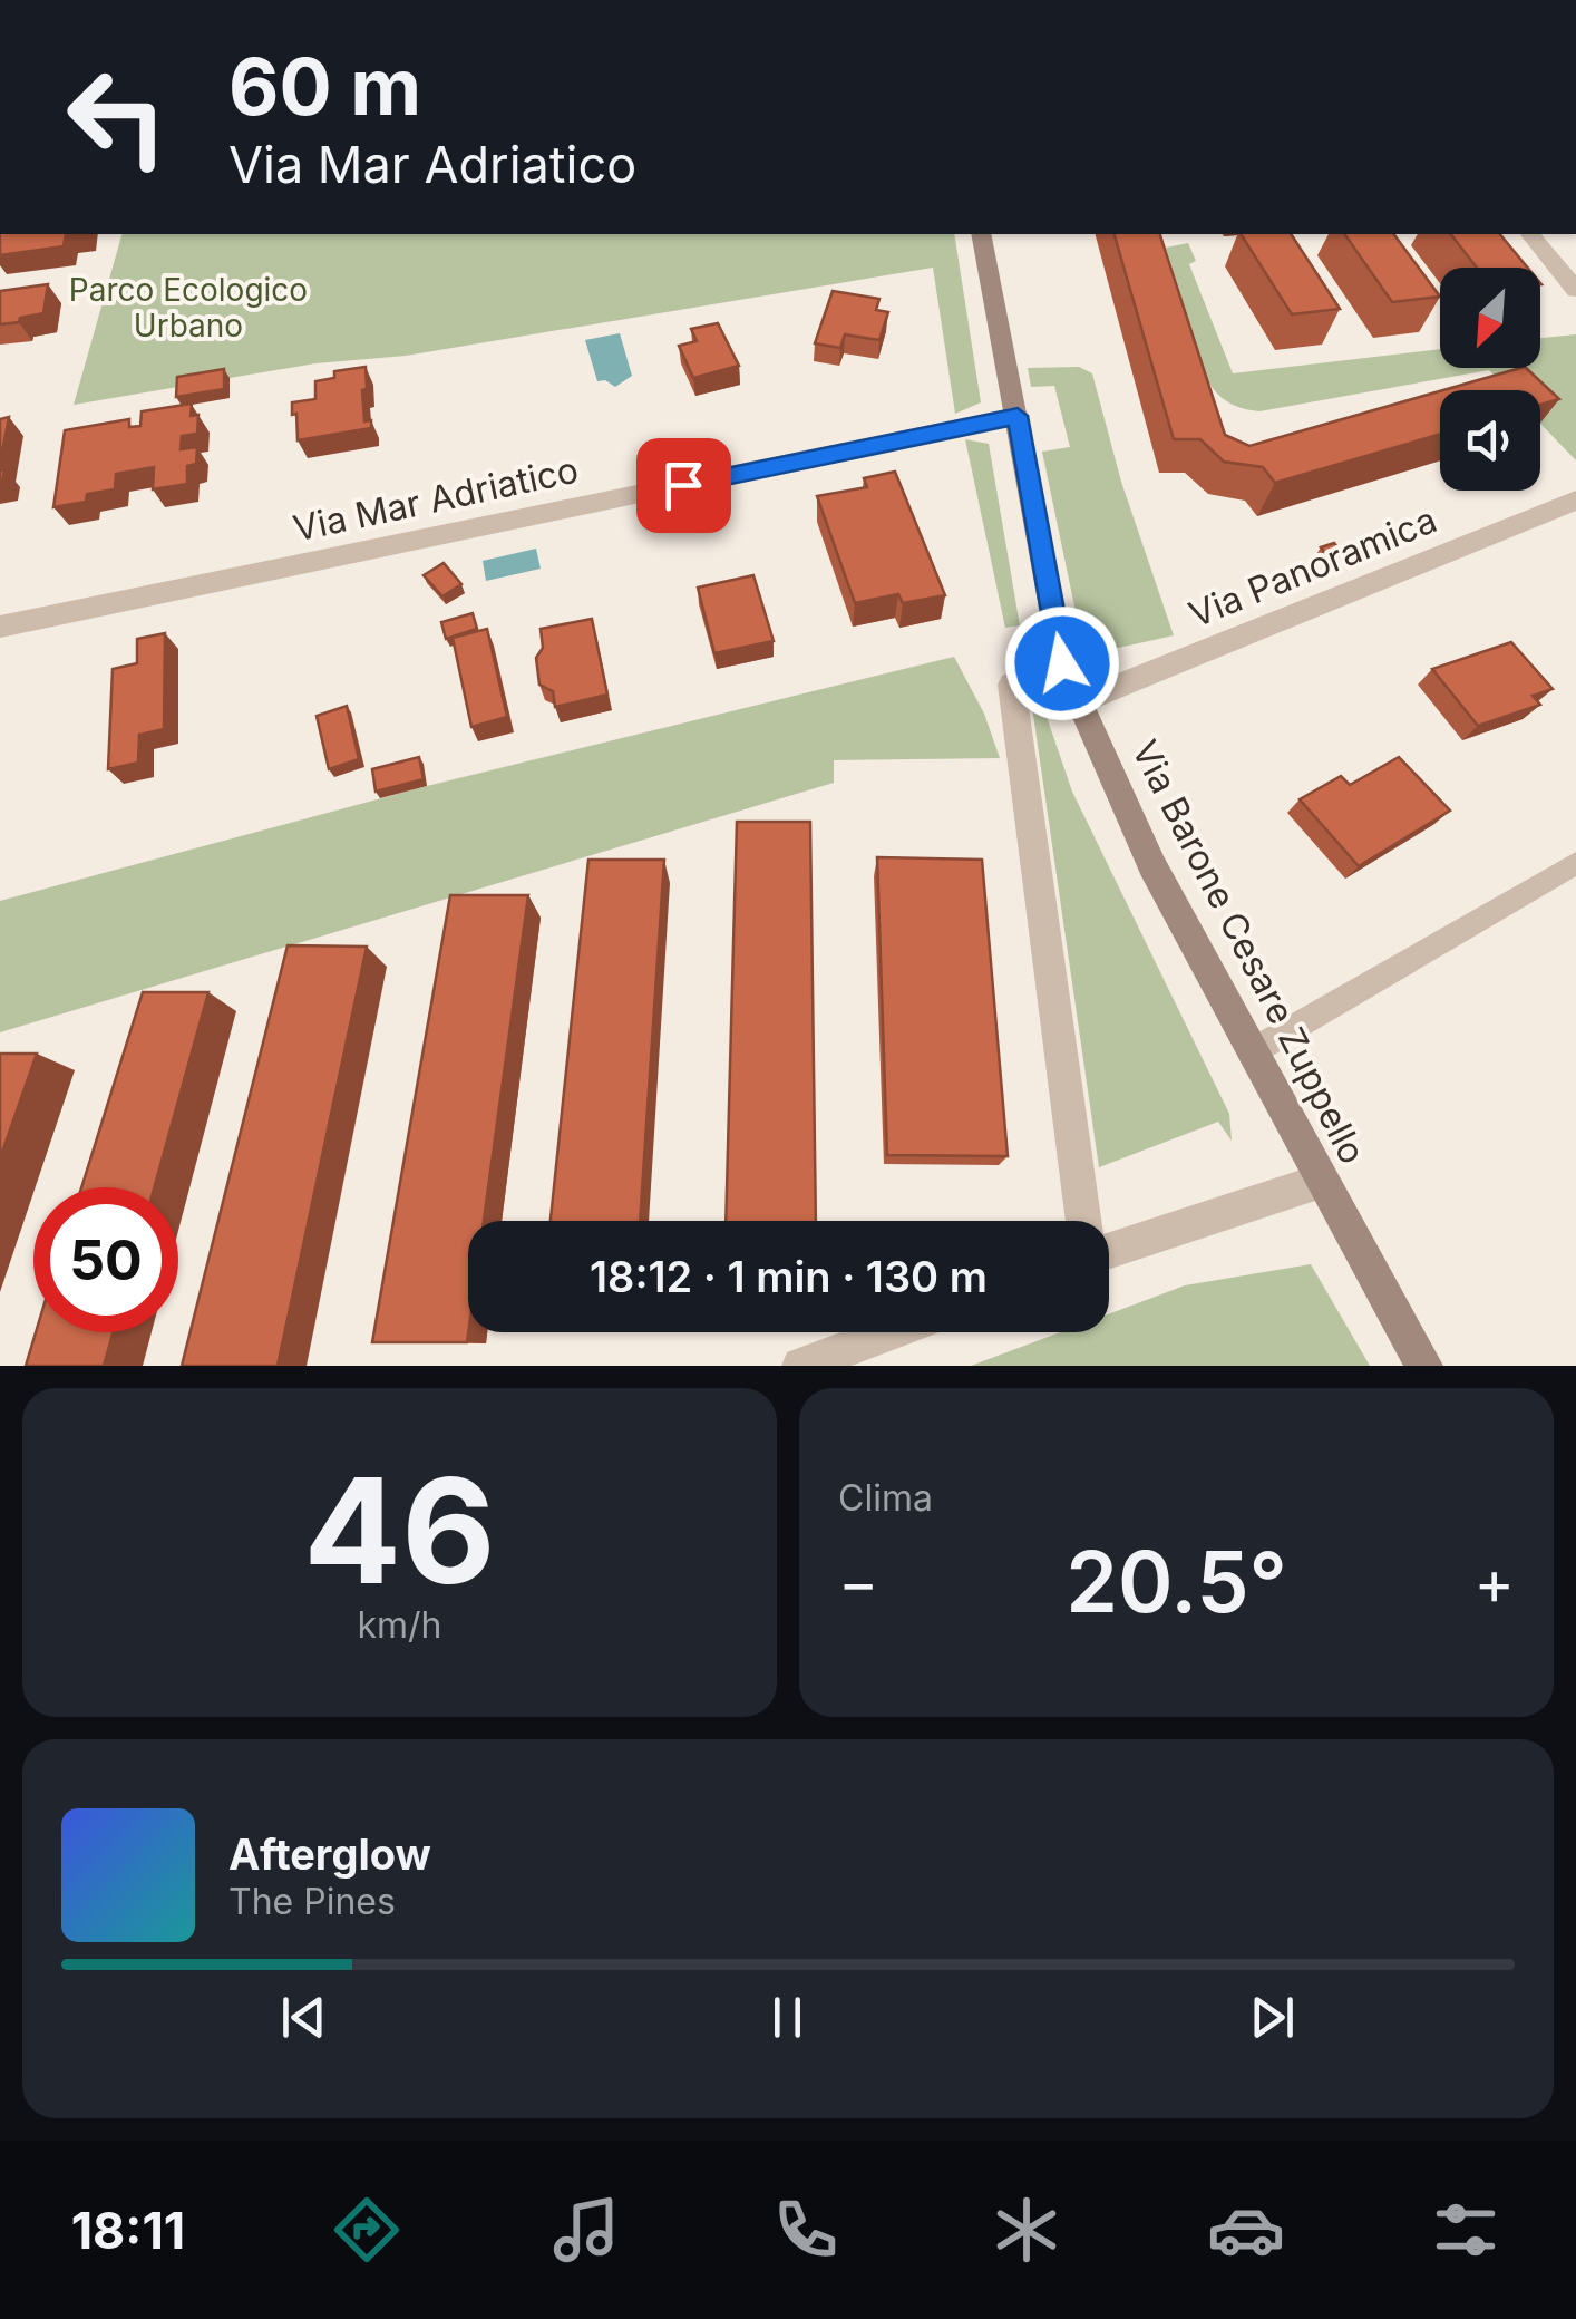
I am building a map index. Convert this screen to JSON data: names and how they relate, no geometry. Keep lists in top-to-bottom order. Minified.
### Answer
{"streets":{"main road":["Via Barone Cesare Zuppello"],"street":["Via Mar Adriatico","Via Panoramica"]},"crossings":[["Via Mar Adriatico","Via Barone Cesare Zuppello"],["Via Panoramica","Via Barone Cesare Zuppello"]],"parks":["Parco Ecologico Urbano"],"north":"bottom left","page":{"turn":["60 m","Via Mar Adriatico"],"limit":"50","trip":"18:12 · 1 min · 130 m","tile":[["46","km/h"],"Clima"],"heat":["−","20.5°","+"],"song":["Afterglow","The Pines"],"tabs":"18:11"}}
